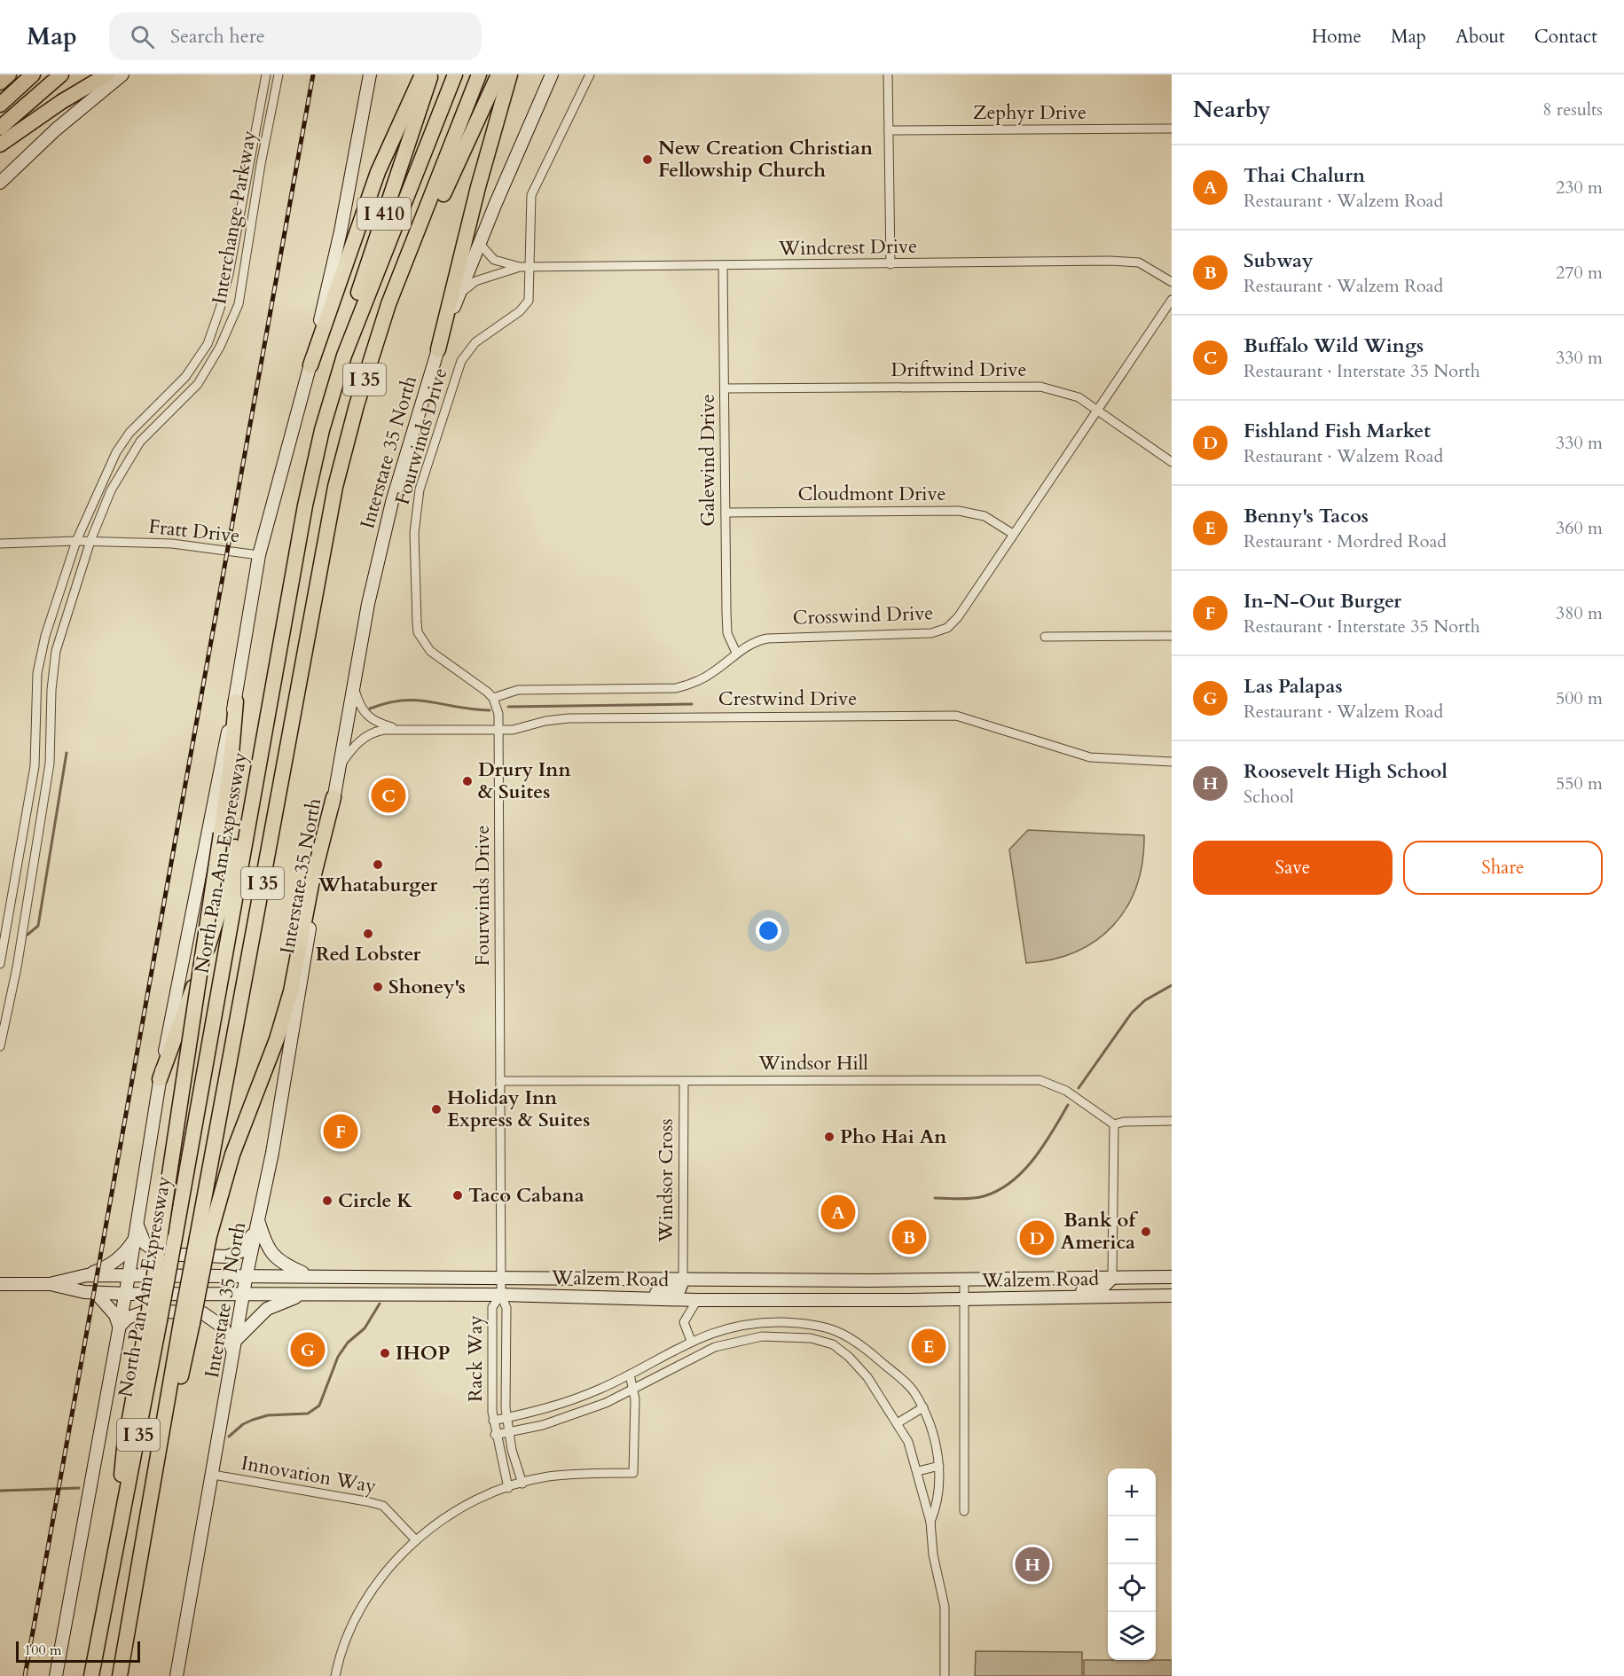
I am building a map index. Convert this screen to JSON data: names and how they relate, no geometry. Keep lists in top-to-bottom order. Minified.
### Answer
{"streets":{"highway":["I 410","I 35","North Pan Am Expressway"],"main road":["Interstate 35 North","Walzem Road"],"street":["Zephyr Drive","Interchange Parkway","Windcrest Drive","Driftwind Drive","Fourwinds Drive","Galewind Drive","Cloudmont Drive","Fratt Drive","Crosswind Drive","Crestwind Drive","Windsor Hill","Windsor Cross","Rack Way","Innovation Way"]},"crossings":[["I 410","I 35"],["I 410","North Pan Am Expressway"],["Interchange Parkway","Fratt Drive"],["Windcrest Drive","Fourwinds Drive"],["Windcrest Drive","Interstate 35 North"],["Windcrest Drive","Galewind Drive"],["Driftwind Drive","Galewind Drive"],["Driftwind Drive","Crosswind Drive"],["Fourwinds Drive","Crosswind Drive"],["Fourwinds Drive","Crestwind Drive"],["Fourwinds Drive","Windsor Hill"],["Fourwinds Drive","Walzem Road"],["Fourwinds Drive","Rack Way"],["Interstate 35 North","Crestwind Drive"],["Interstate 35 North","Walzem Road"],["Interstate 35 North","Innovation Way"],["Galewind Drive","Cloudmont Drive"],["Galewind Drive","Crosswind Drive"],["Cloudmont Drive","Crosswind Drive"],["Windsor Hill","Windsor Cross"],["Windsor Cross","Walzem Road"],["Walzem Road","Rack Way"]],"places":["New Creation Christian Fellowship Church","Drury Inn & Suites","Whataburger","Red Lobster","Shoney's","Holiday Inn Express & Suites","Pho Hai An","Taco Cabana","Circle K","Bank of America","IHOP"],"scale_bar":"100 m","page":{"header":"Map","search":"Search here","nav":["Home","Map","About","Contact"],"heading":["Nearby","8 results"],"list":[{"mark":"A","name":"Thai Chalurn","note":"Restaurant · Walzem Road","value":"230 m"},{"mark":"B","name":"Subway","note":"Restaurant · Walzem Road","value":"270 m"},{"mark":"C","name":"Buffalo Wild Wings","note":"Restaurant · Interstate 35 North","value":"330 m"},{"mark":"D","name":"Fishland Fish Market","note":"Restaurant · Walzem Road","value":"330 m"},{"mark":"E","name":"Benny's Tacos","note":"Restaurant · Mordred Road","value":"360 m"},{"mark":"F","name":"In-N-Out Burger","note":"Restaurant · Interstate 35 North","value":"380 m"},{"mark":"G","name":"Las Palapas","note":"Restaurant · Walzem Road","value":"500 m"},{"mark":"H","name":"Roosevelt High School","note":"School","value":"550 m"}],"pins":["C","F","A","B","D","E","G","H"],"buttons":["Save","Share"],"map_buttons":["+","−"],"scale":"100 m"}}
